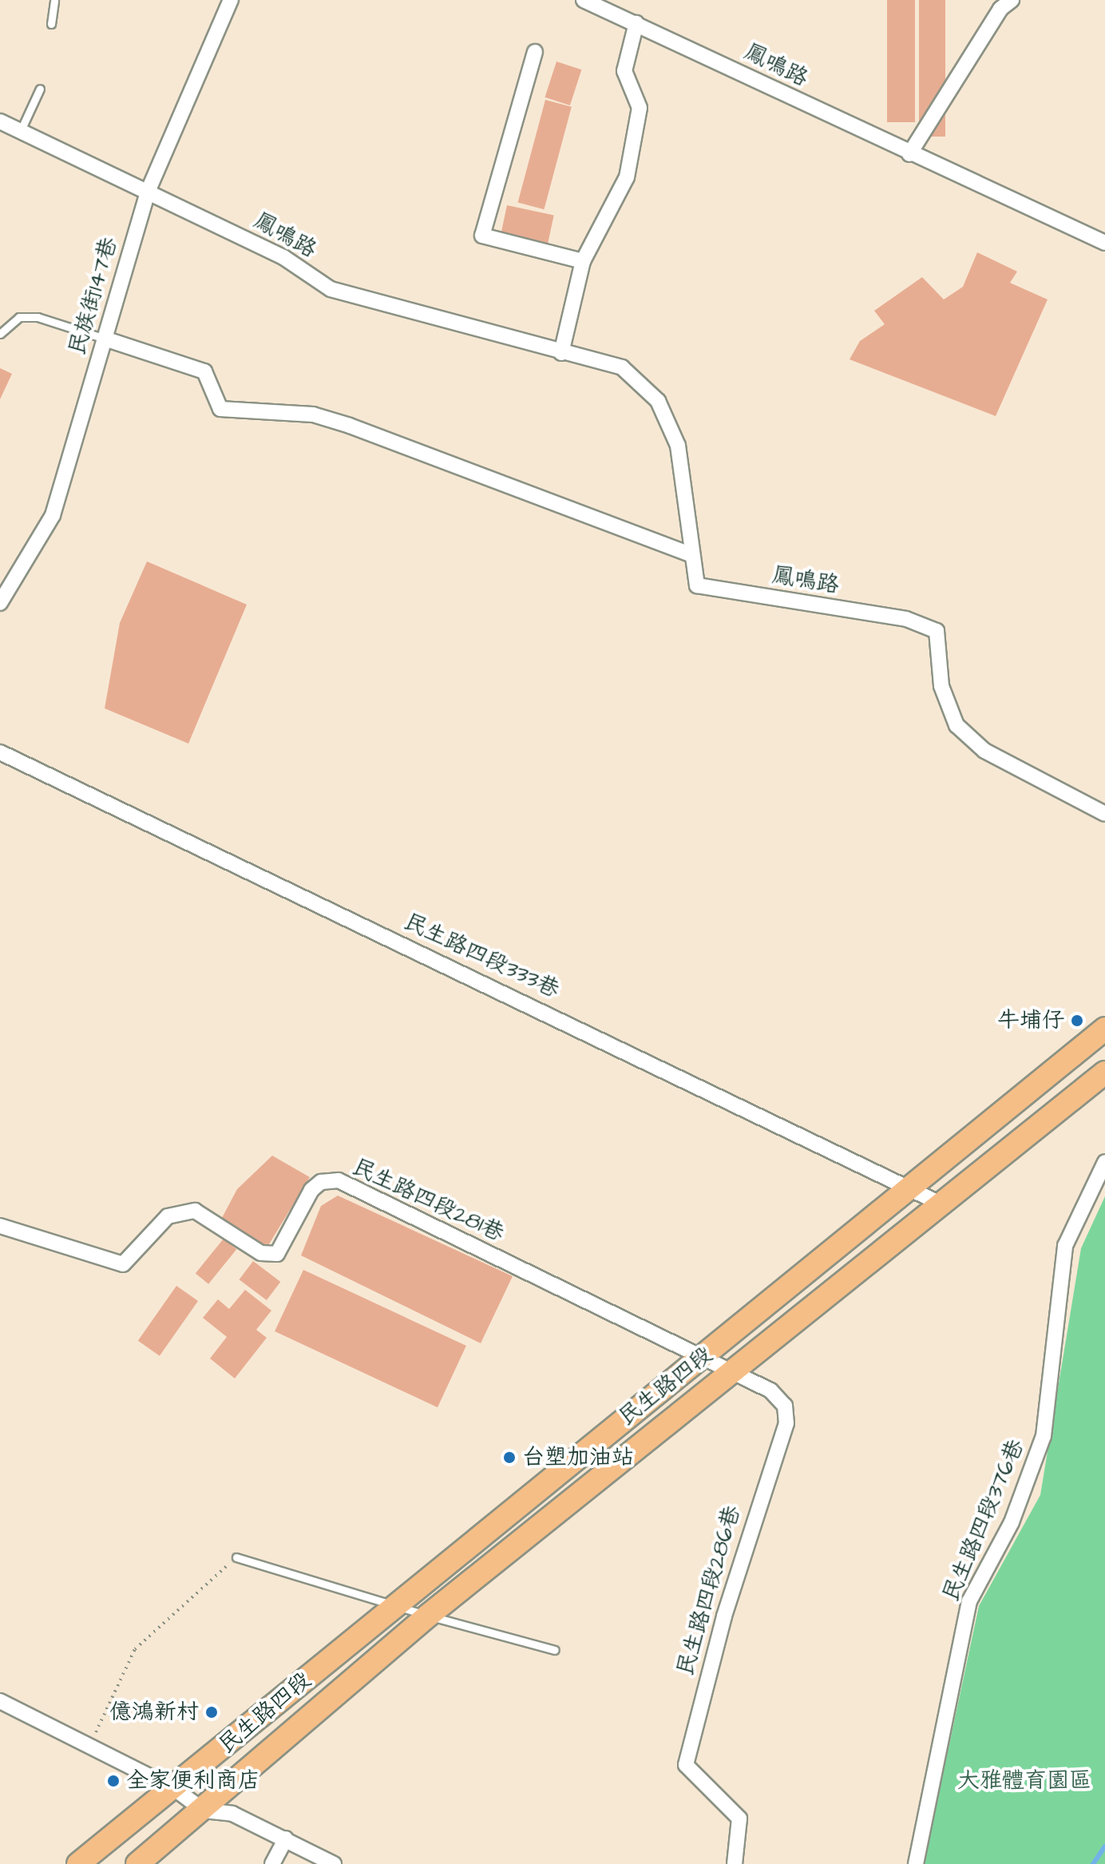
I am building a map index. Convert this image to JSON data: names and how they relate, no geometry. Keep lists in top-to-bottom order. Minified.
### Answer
{"streets":{"main road":["民生路四段"],"street":["鳳鳴路","民族街147巷","民生路四段333巷","民生路四段281巷","民生路四段376巷","民生路四段286巷"]},"crossings":[["鳳鳴路","民族街147巷"],["民生路四段333巷","民生路四段"],["民生路四段281巷","民生路四段"],["民生路四段281巷","民生路四段286巷"],["民生路四段","民生路四段286巷"]],"parks":["大雅體育園區"],"places":["牛埔仔","台塑加油站","億鴻新村","全家便利商店"]}
